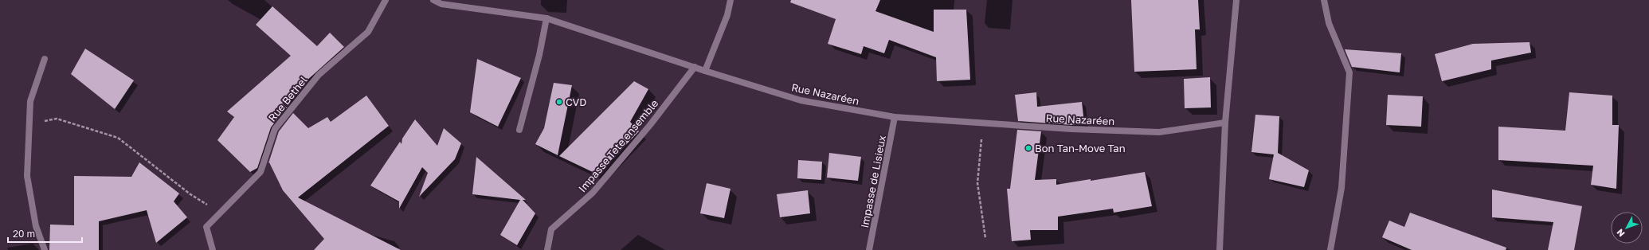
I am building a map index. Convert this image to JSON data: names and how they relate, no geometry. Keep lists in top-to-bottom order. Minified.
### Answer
{"streets":{"street":["Rue Nazaréen","Rue Bethel","Impasse Tete ensemble","Impasse de Lisieux"]},"crossings":[["Rue Nazaréen","Impasse Tete ensemble"],["Rue Nazaréen","Impasse de Lisieux"]],"places":["CVD","Bon Tan-Move Tan"],"scale_bar":"20 m","north":"bottom left"}
